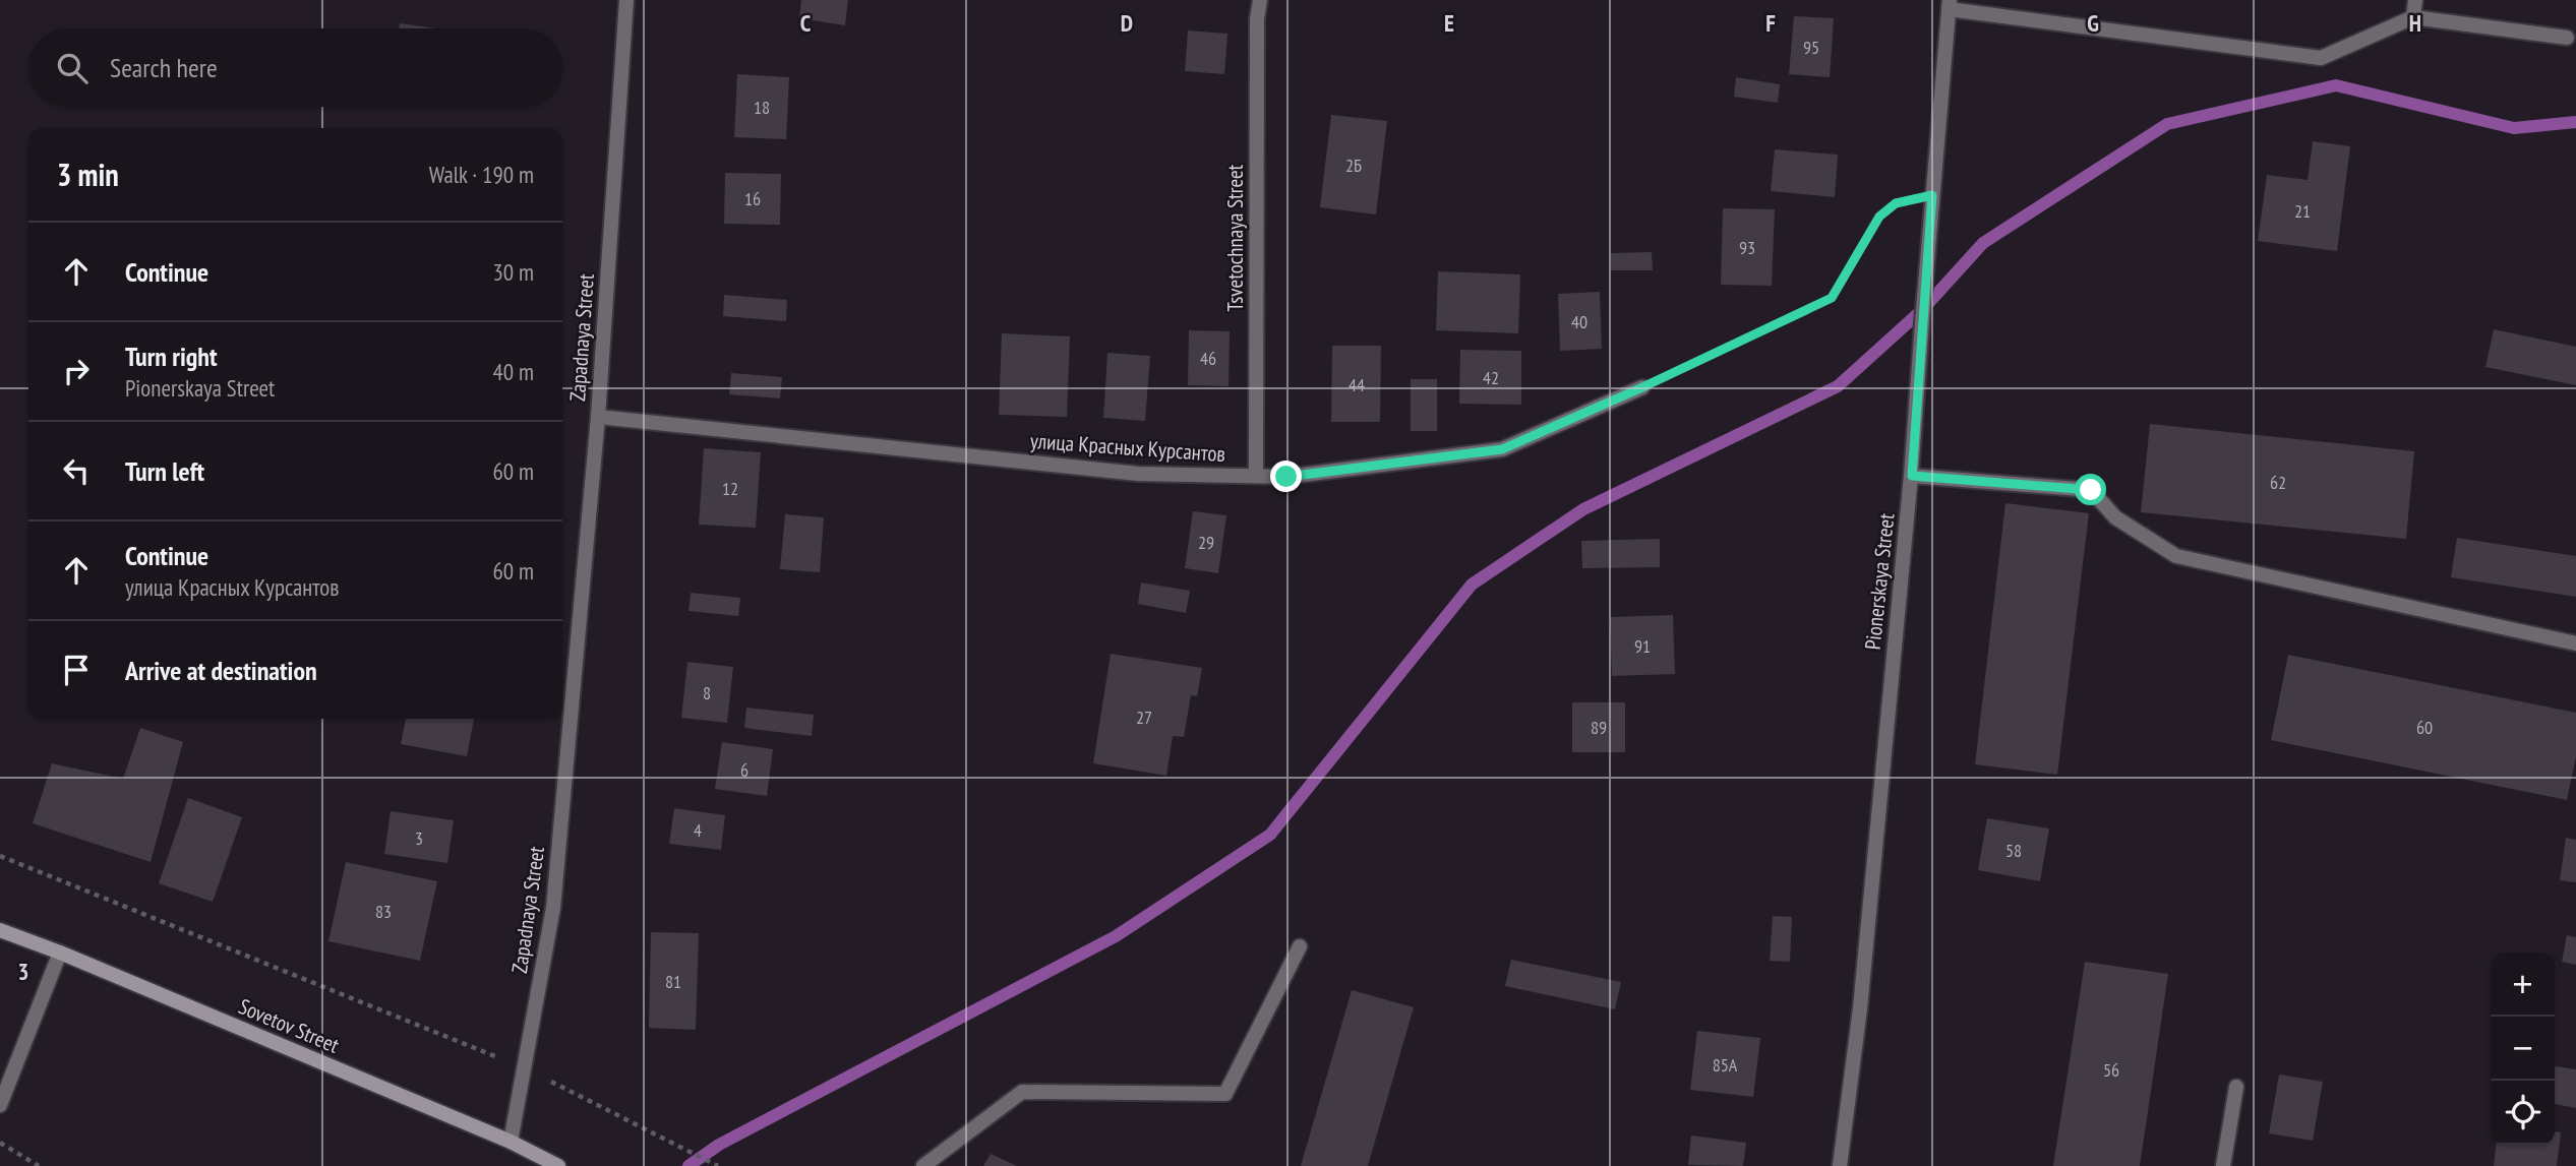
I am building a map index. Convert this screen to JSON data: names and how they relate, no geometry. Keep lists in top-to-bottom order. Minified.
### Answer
{"streets":{"main road":["Sovetov Street"],"street":["Tsvetochnaya Street","Zapadnaya Street","улица Красных Курсантов","Pionerskaya Street"]},"crossings":[["Tsvetochnaya Street","улица Красных Курсантов"],["Zapadnaya Street","улица Красных Курсантов"],["Zapadnaya Street","Sovetov Street"]],"house_numbers":["95","18","2Б","16","21","93","40","46","42","44","62","12","29","91","8","27","89","60","6","4","3","58","83","81","85А","56"],"page":{"search":"Search here","heading":["3 min","Walk · 190 m"],"list":[["Continue","30 m"],["Turn right","Pionerskaya Street","40 m"],["Turn left","60 m"],["Continue","улица Красных Курсантов","60 m"],"Arrive at destination"],"map_buttons":["+","−"]},"grid":{"columns":["C","D","E","F","G","H"],"rows":["3"]}}
